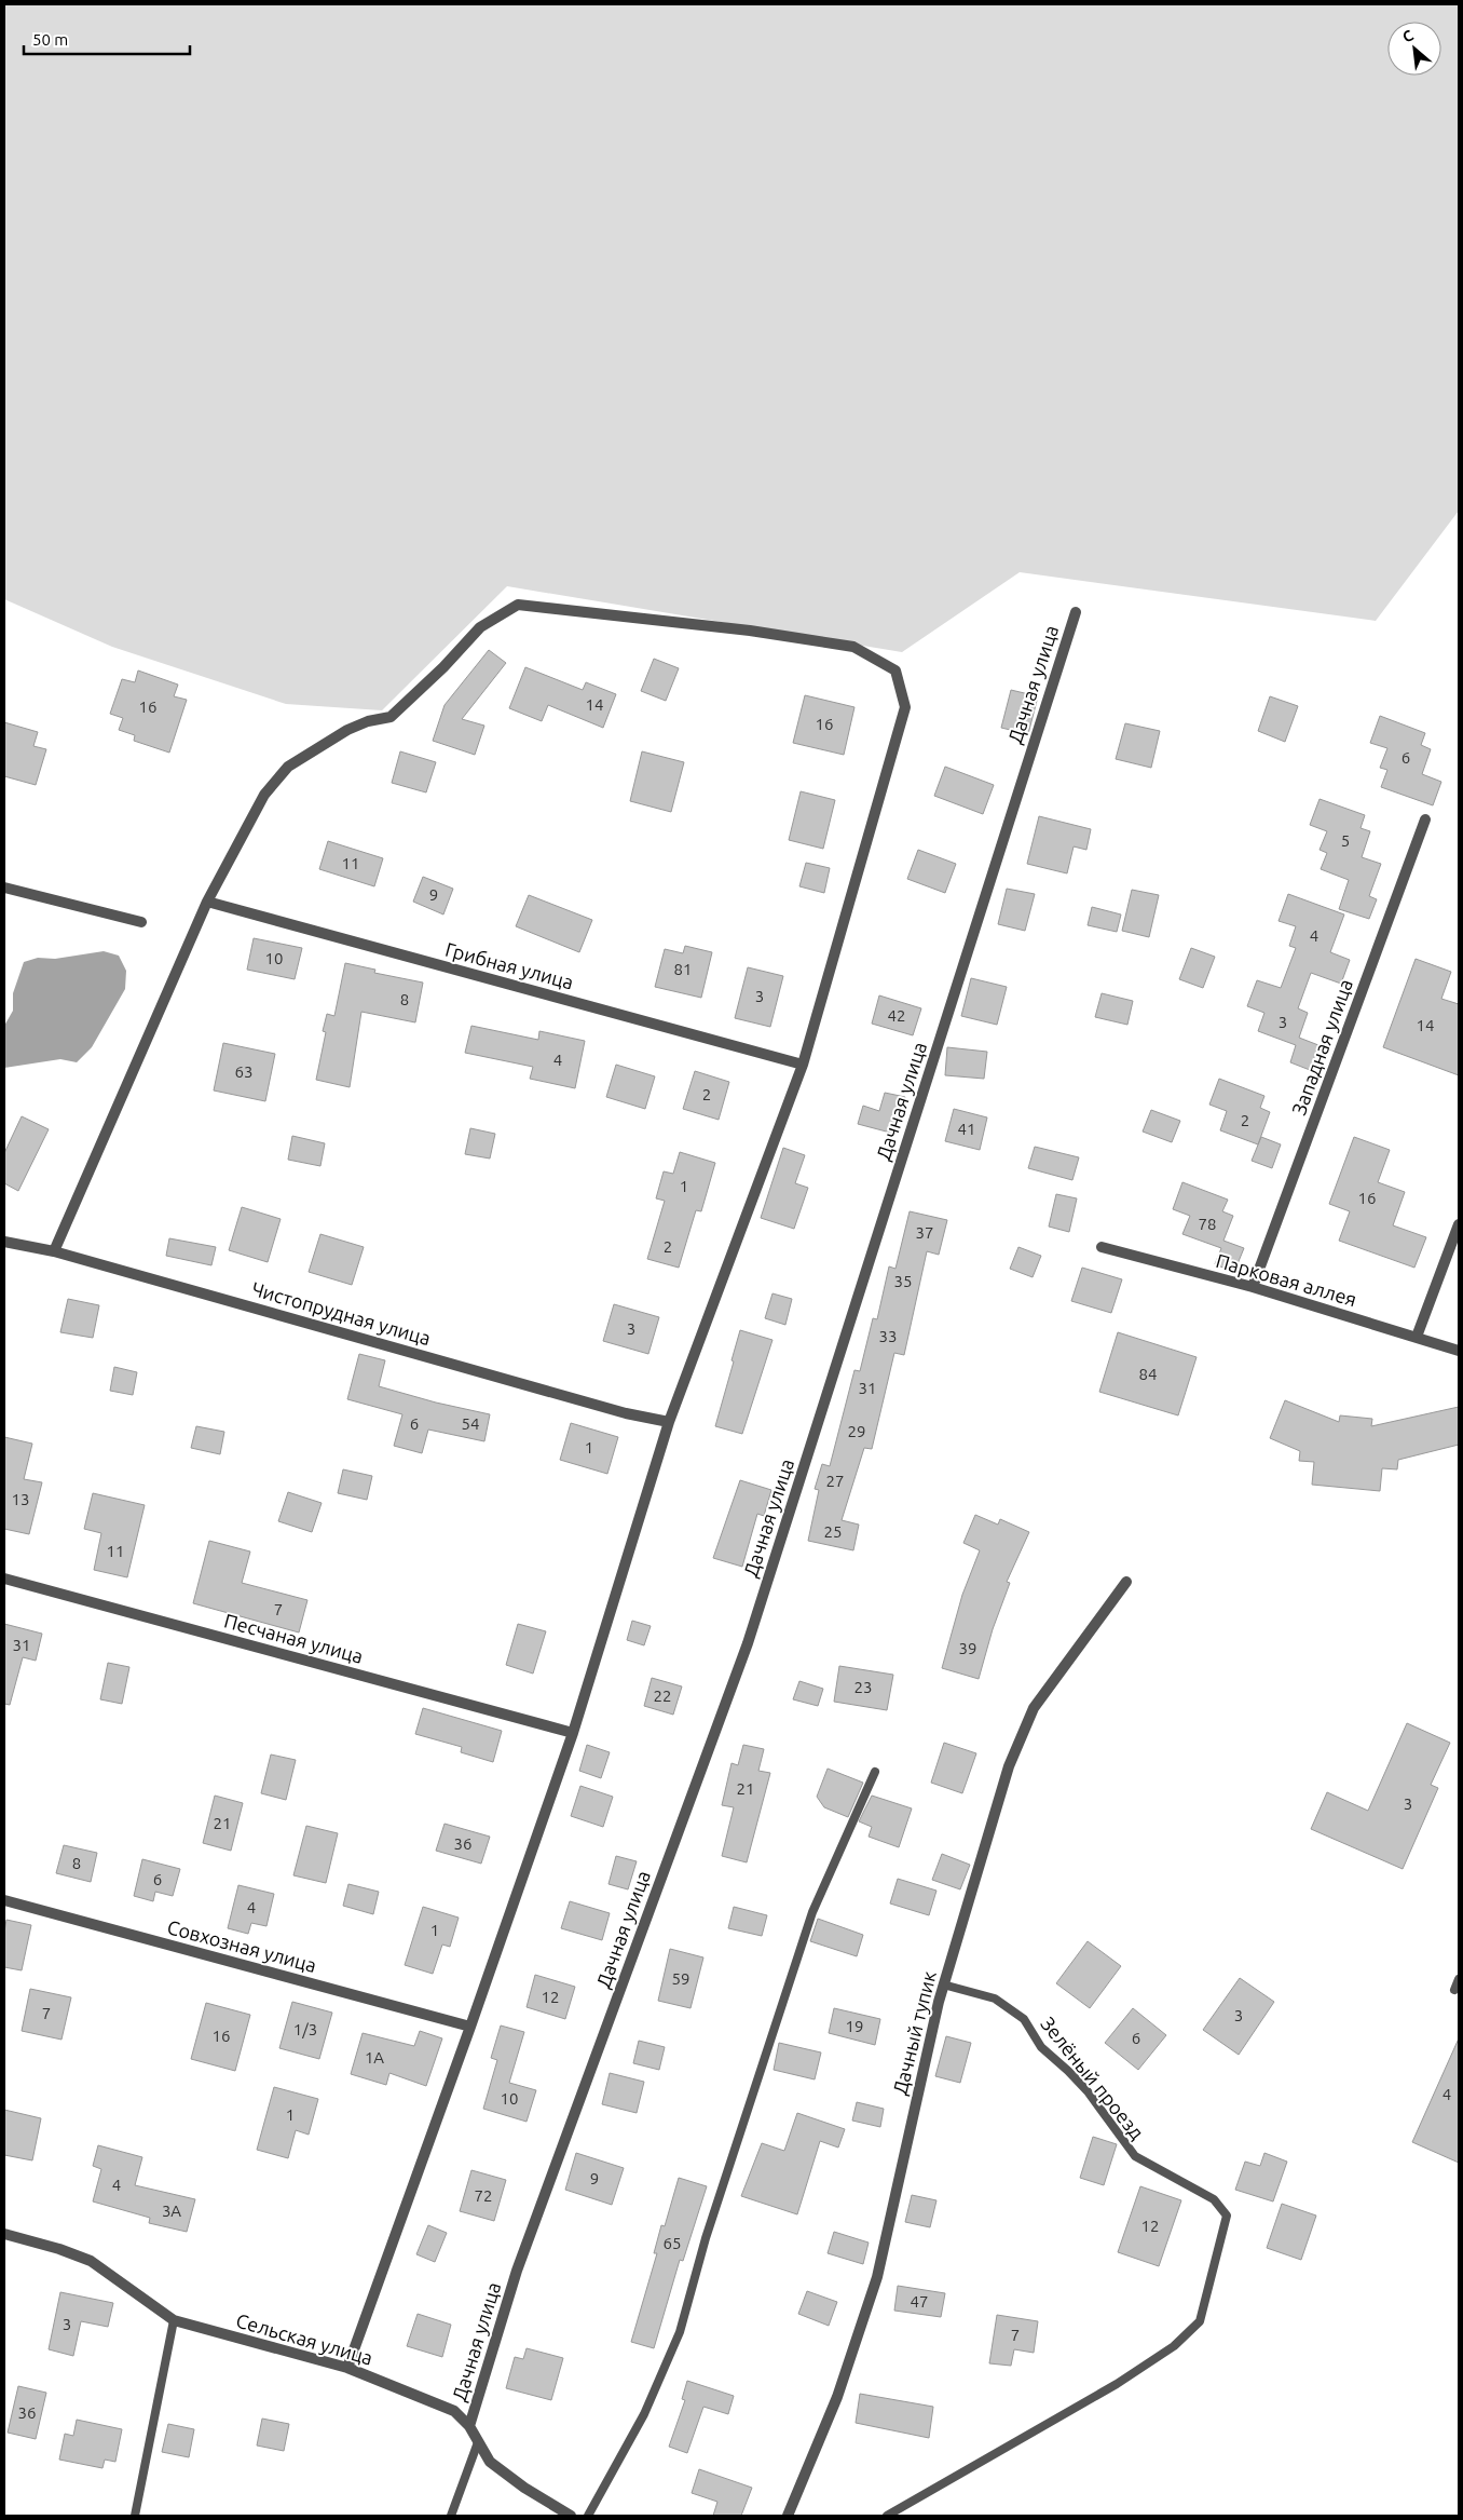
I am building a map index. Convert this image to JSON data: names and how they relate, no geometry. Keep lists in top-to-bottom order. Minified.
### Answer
{"streets":{"street":["Дачная улица","Грибная улица","Западная улица","Парковая аллея","Чистопрудная улица","Песчаная улица","Совхозная улица","Дачный тупик","Сельская улица"],"lane":["Зелёный проезд"]},"crossings":[["Дачная улица","Сельская улица"],["Западная улица","Парковая аллея"],["Дачный тупик","Зелёный проезд"]],"house_numbers":["14","16","16","6","5","11","9","4","10","81","3","8","42","3","14","4","63","2","2","41","1","16","78","37","2","35","3","33","84","31","6","54","29","1","27","13","25","11","7","31","39","23","22","21","3","21","36","8","6","4","1","59","12","7","3","19","1/3","16","6","1А","4","10","1","9","4","72","3А","12","65","47","3","7","36"],"scale_bar":"50 m","north":"top left"}
